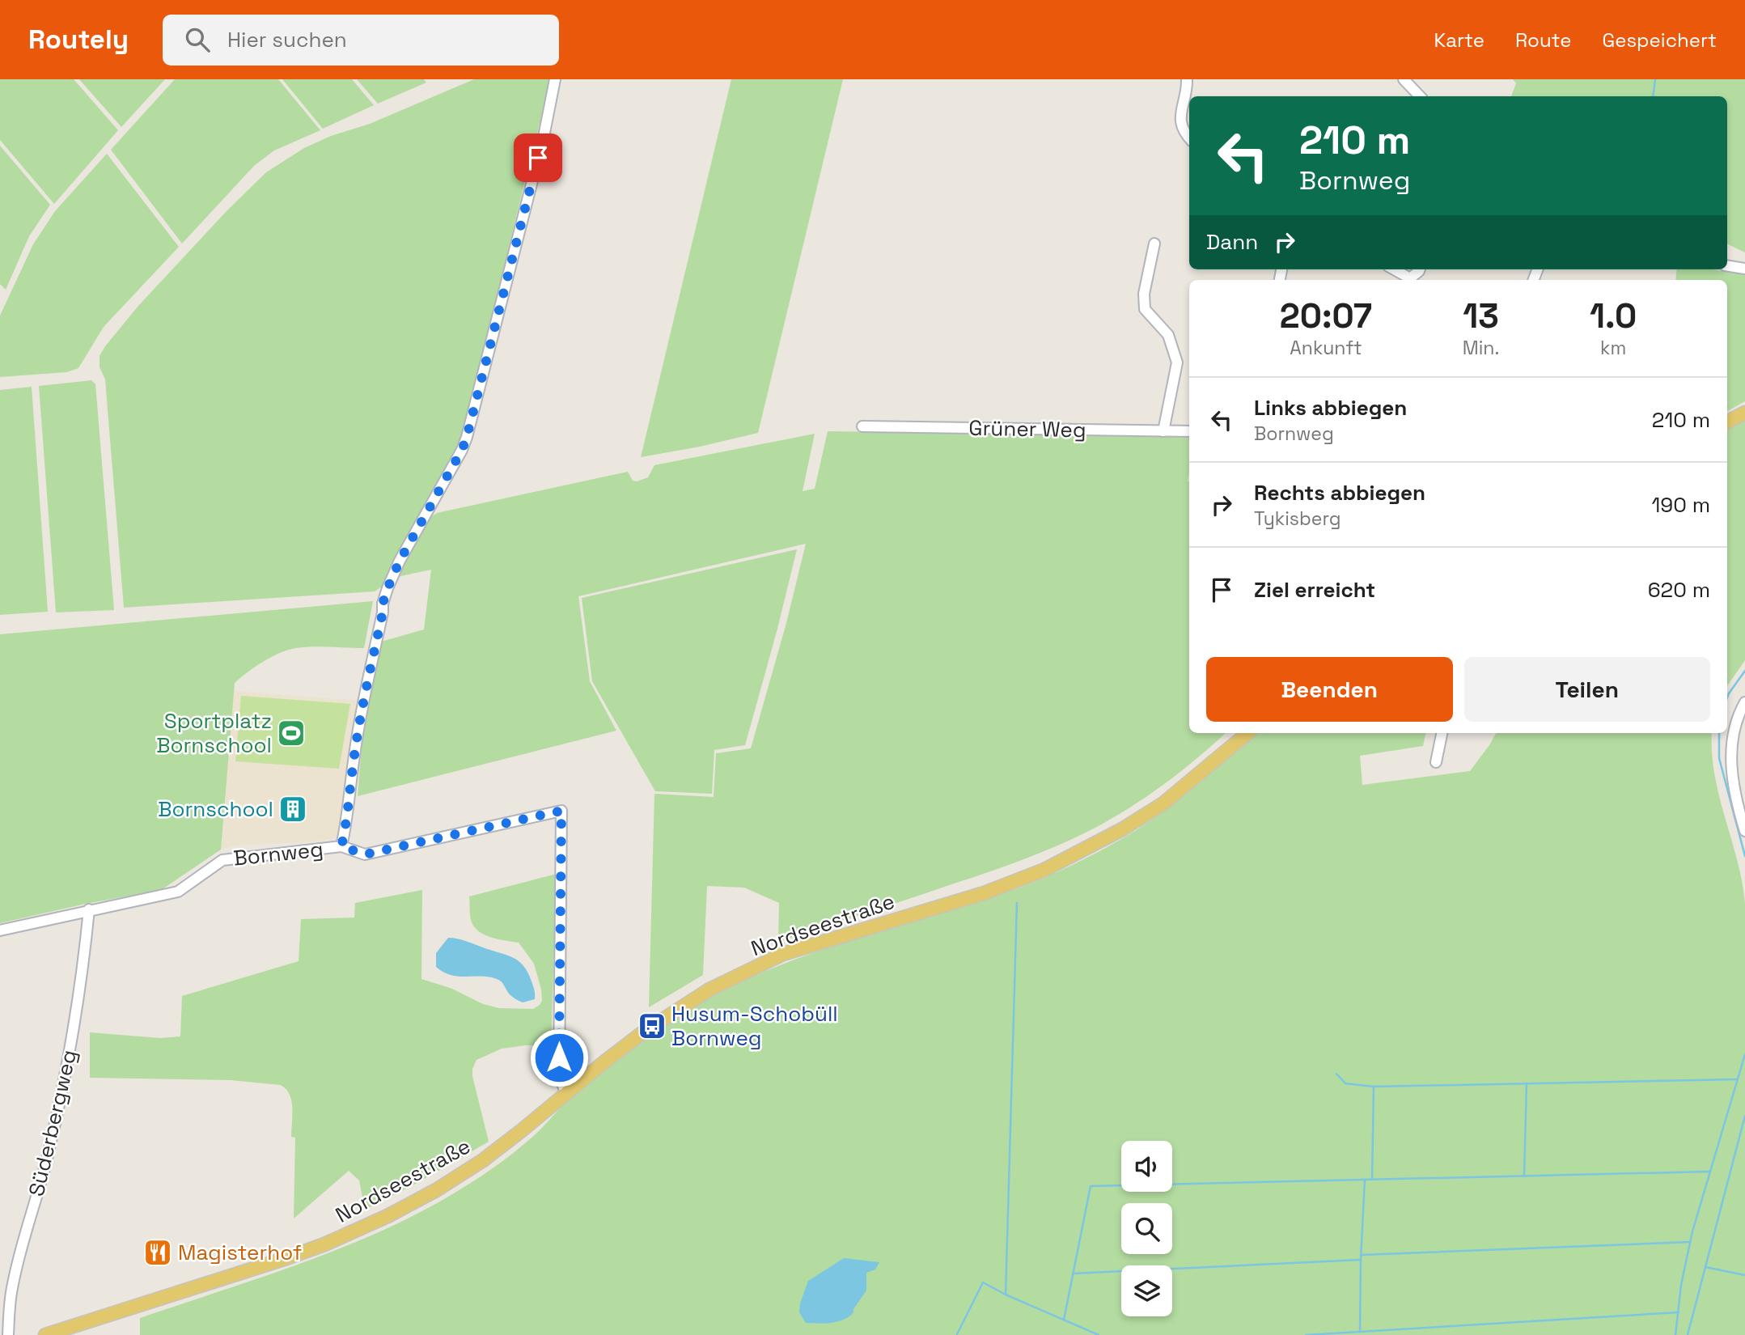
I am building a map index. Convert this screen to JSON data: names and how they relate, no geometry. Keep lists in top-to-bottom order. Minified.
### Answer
{"streets":{"main road":["Nordseestraße"],"street":["Grüner Weg","Bornweg","Süderbergweg"]},"crossings":[["Bornweg","Nordseestraße"],["Bornweg","Süderbergweg"]],"places":{"sports":["Sportplatz Bornschool"],"building":["Bornschool"],"bus stop":["Husum-Schobüll Bornweg"],"restaurant":["Magisterhof"]},"page":{"header":"Routely","search":"Hier suchen","nav":["Karte","Route","Gespeichert"],"turn":["210 m","Bornweg"],"then":"Dann","eta":["20:07","Ankunft","13","Min.","1.0","km"],"list":[{"name":"Links abbiegen","note":"Bornweg","value":"210 m"},{"name":"Rechts abbiegen","note":"Tykisberg","value":"190 m"},{"name":"Ziel erreicht","value":"620 m"}],"buttons":["Beenden","Teilen"]}}
